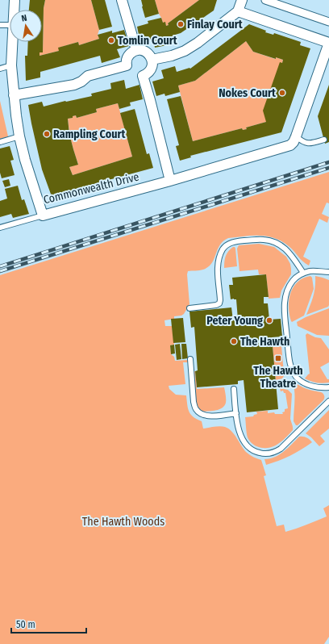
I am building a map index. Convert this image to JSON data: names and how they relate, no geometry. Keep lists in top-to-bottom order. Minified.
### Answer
{"streets":{"street":["Commonwealth Drive"]},"parks":["The Hawth Woods"],"places":{"other":["Finlay Court","Tomlin Court","Nokes Court","Rampling Court","Peter Young","The Hawth"],"transit":["The Hawth Theatre"]},"scale_bar":"50 m","north":"top"}
